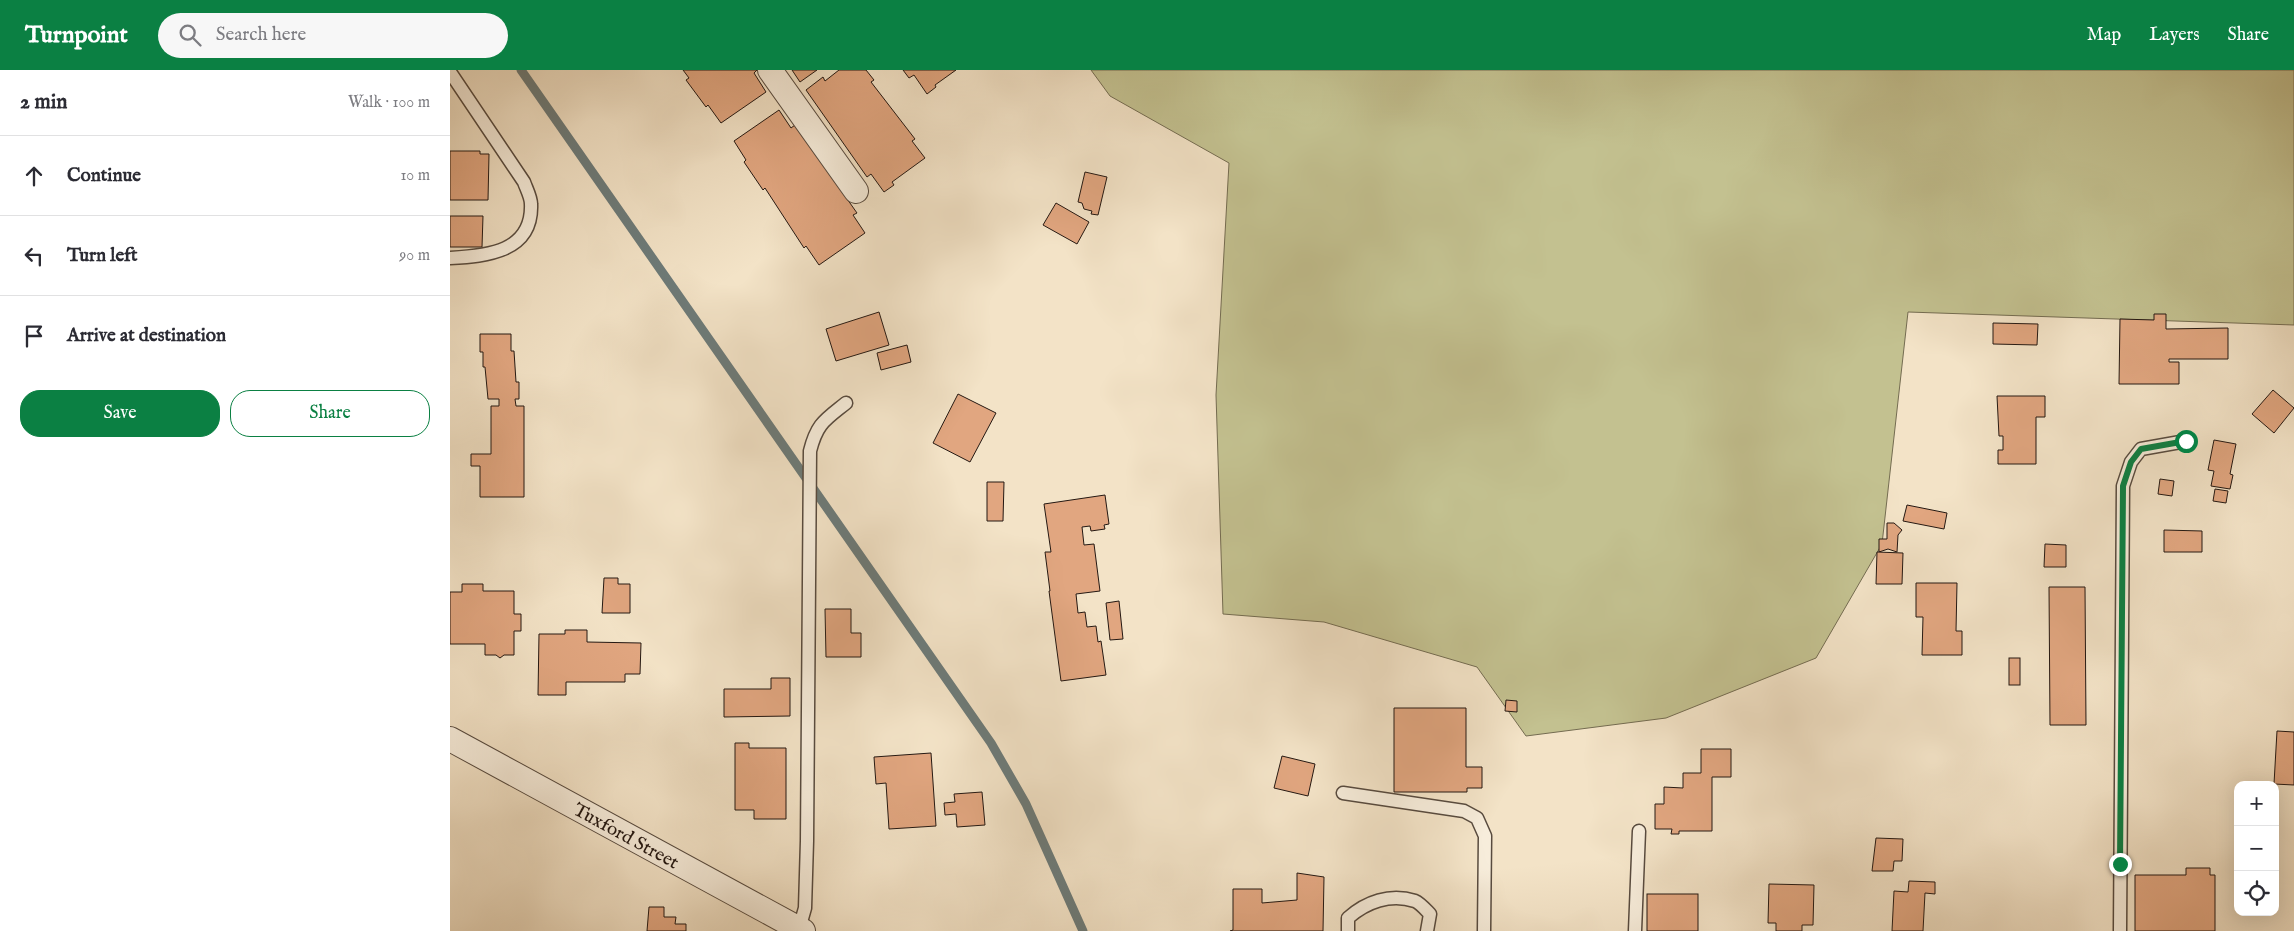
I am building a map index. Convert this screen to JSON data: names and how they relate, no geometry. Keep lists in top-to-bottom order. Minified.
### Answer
{"streets":{"street":["Tuxford Street"]},"page":{"header":"Turnpoint","search":"Search here","nav":["Map","Layers","Share"],"heading":["2 min","Walk · 100 m"],"list":[["Continue","10 m"],["Turn left","90 m"],"Arrive at destination"],"buttons":["Save","Share"],"map_buttons":["+","−"]}}
